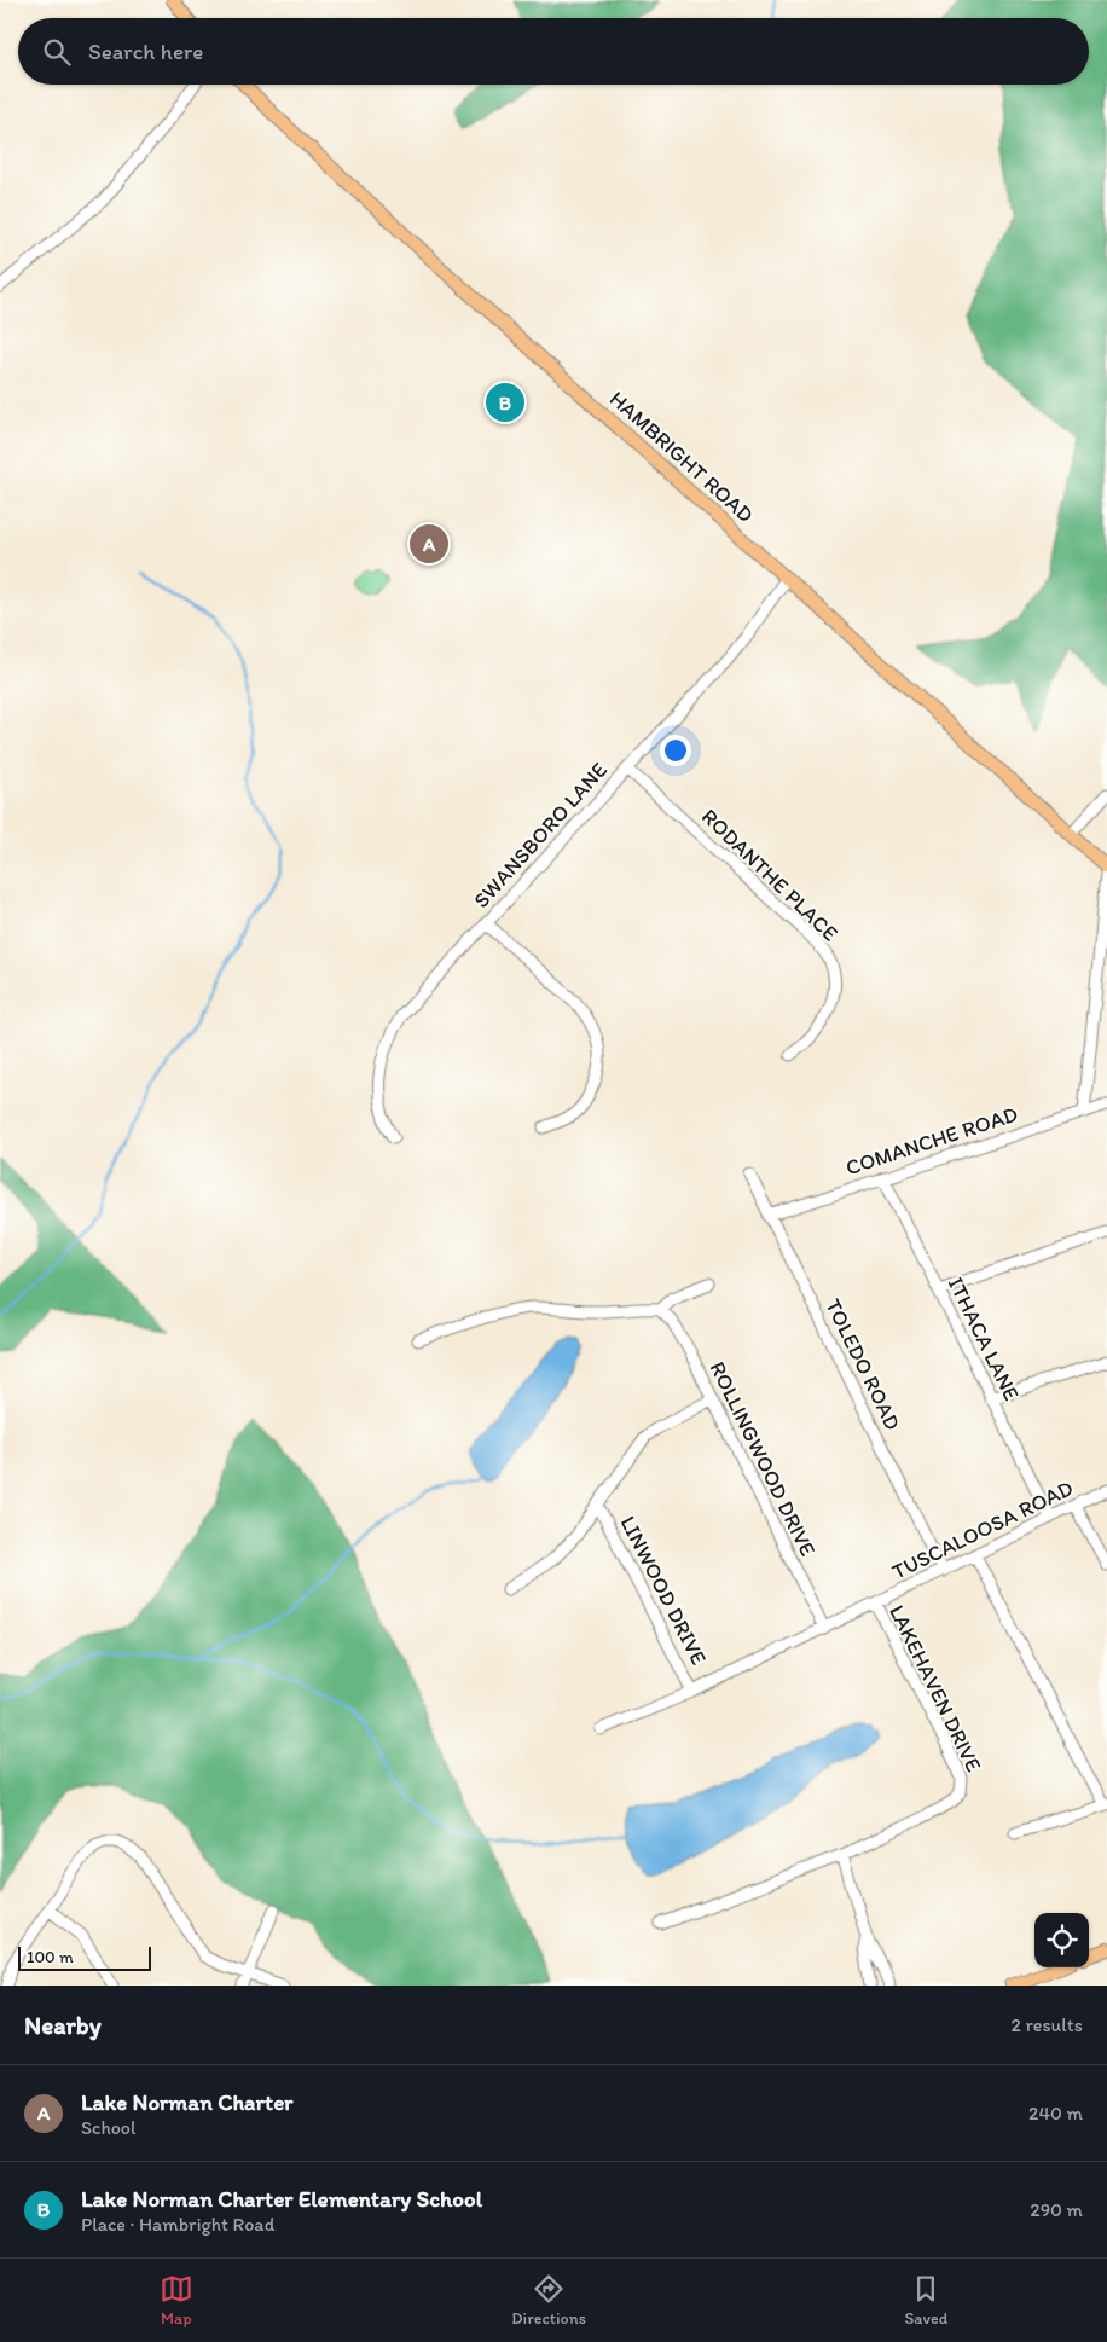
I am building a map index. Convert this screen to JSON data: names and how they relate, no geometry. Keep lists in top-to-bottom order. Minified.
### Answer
{"streets":{"main road":["HAMBRIGHT ROAD"],"street":["SWANSBORO LANE","RODANTHE PLACE","COMANCHE ROAD","ITHACA LANE","TOLEDO ROAD","ROLLINGWOOD DRIVE","TUSCALOOSA ROAD","LINWOOD DRIVE","LAKEHAVEN DRIVE"]},"crossings":[["HAMBRIGHT ROAD","SWANSBORO LANE"],["SWANSBORO LANE","RODANTHE PLACE"],["COMANCHE ROAD","ITHACA LANE"],["COMANCHE ROAD","TOLEDO ROAD"],["ITHACA LANE","TUSCALOOSA ROAD"],["TOLEDO ROAD","TUSCALOOSA ROAD"],["ROLLINGWOOD DRIVE","LAKEHAVEN DRIVE"],["TUSCALOOSA ROAD","LAKEHAVEN DRIVE"],["LINWOOD DRIVE","LAKEHAVEN DRIVE"]],"scale_bar":"100 m","page":{"search":"Search here","pins":["B","A"],"scale":"100 m","heading":["Nearby","2 results"],"list":[{"mark":"A","name":"Lake Norman Charter","note":"School","value":"240 m"},{"mark":"B","name":"Lake Norman Charter Elementary School","note":"Place · Hambright Road","value":"290 m"}],"nav":["Map","Directions","Saved"]}}
